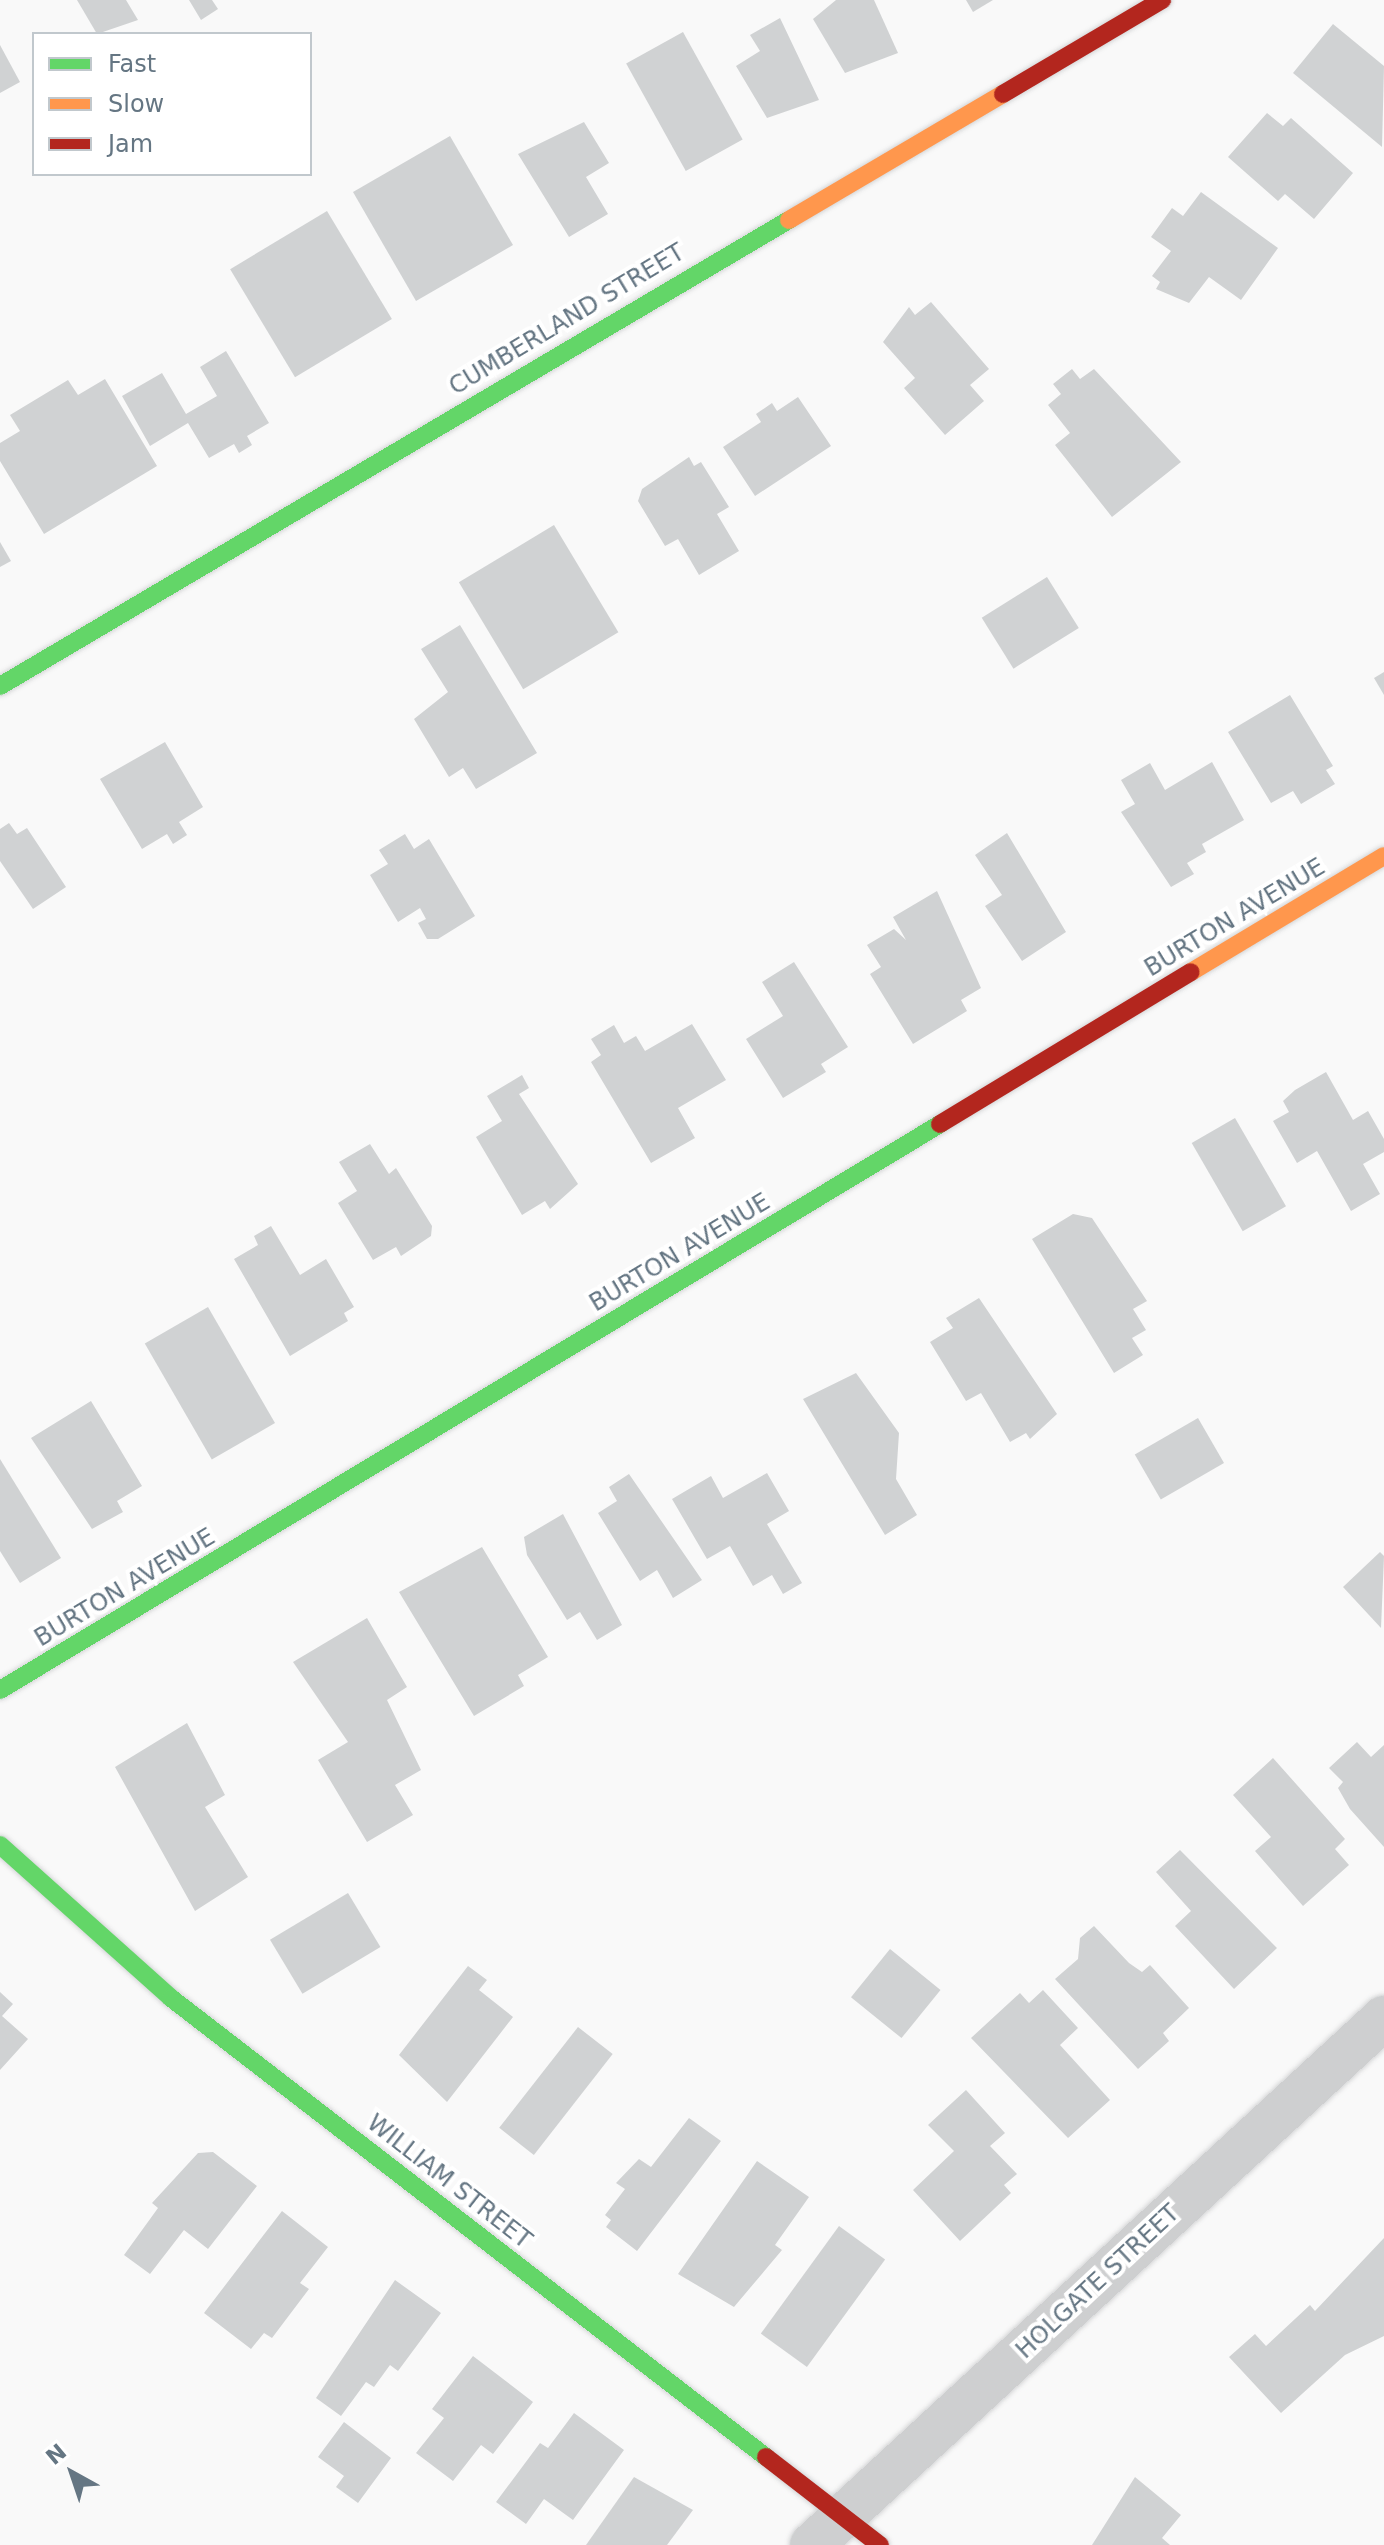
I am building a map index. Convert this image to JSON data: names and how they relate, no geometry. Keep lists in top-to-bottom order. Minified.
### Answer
{"streets":{"street":["CUMBERLAND STREET","BURTON AVENUE","WILLIAM STREET","HOLGATE STREET"]},"crossings":[["WILLIAM STREET","HOLGATE STREET"]],"legend":["Fast","Slow","Jam"],"north":"top left"}
